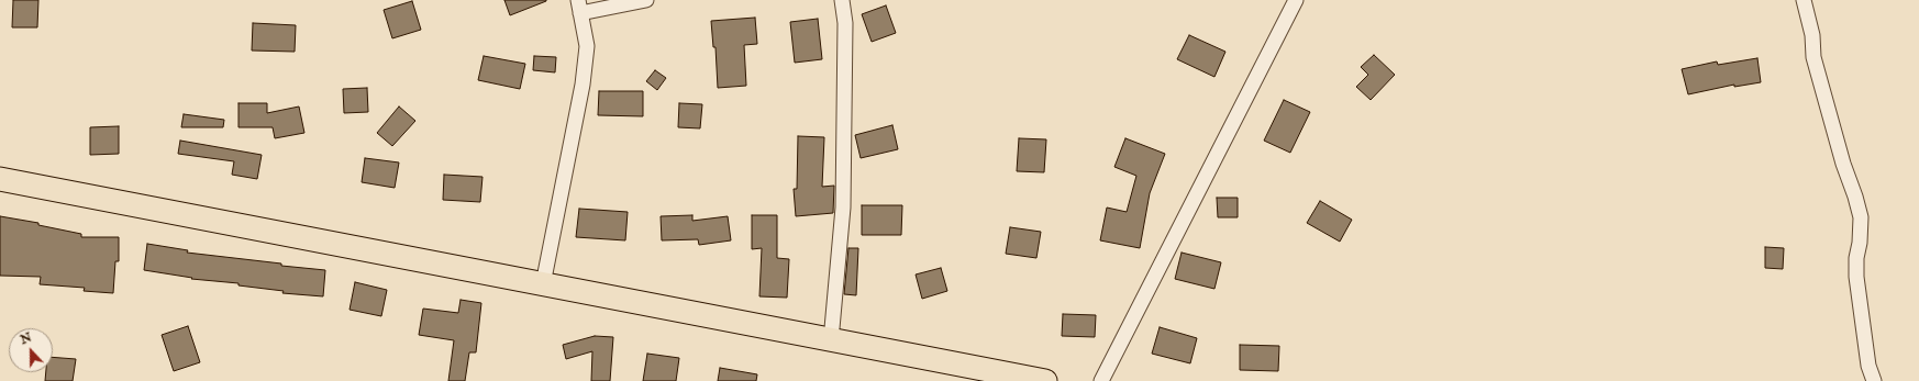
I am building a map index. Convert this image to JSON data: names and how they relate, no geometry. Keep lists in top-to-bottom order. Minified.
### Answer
{"north":"top"}
